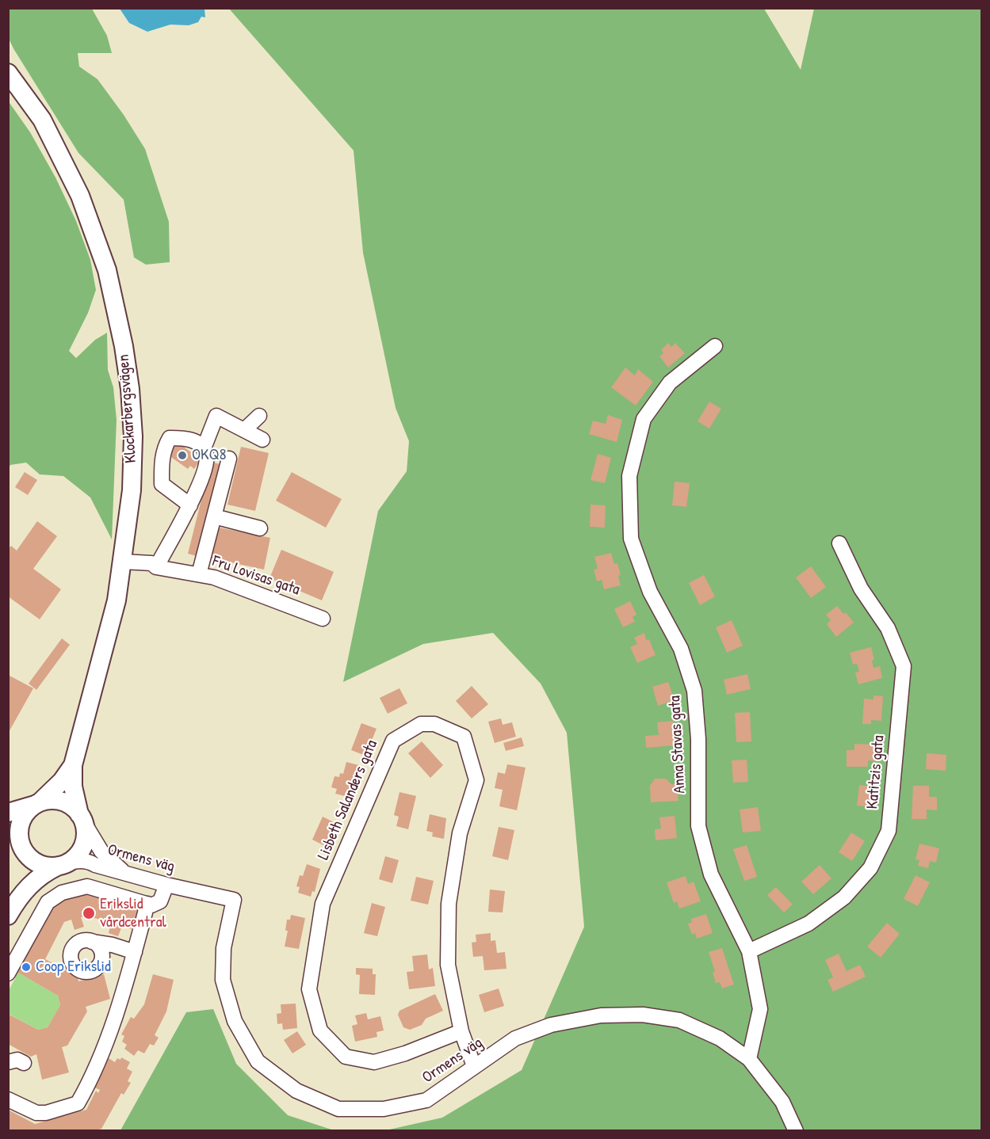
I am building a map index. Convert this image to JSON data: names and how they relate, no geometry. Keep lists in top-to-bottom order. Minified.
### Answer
{"streets":{"main road":["Klockarbergsvägen"],"street":["Fru Lovisas gata","Anna Stavas gata","Katitzis gata","Lisbeth Salanders gata","Ormens väg"]},"crossings":[["Klockarbergsvägen","Fru Lovisas gata"],["Klockarbergsvägen","Ormens väg"],["Anna Stavas gata","Katitzis gata"],["Anna Stavas gata","Ormens väg"],["Lisbeth Salanders gata","Ormens väg"]],"places":["OKQ8","Erikslid vårdcentral","Coop Erikslid"]}
